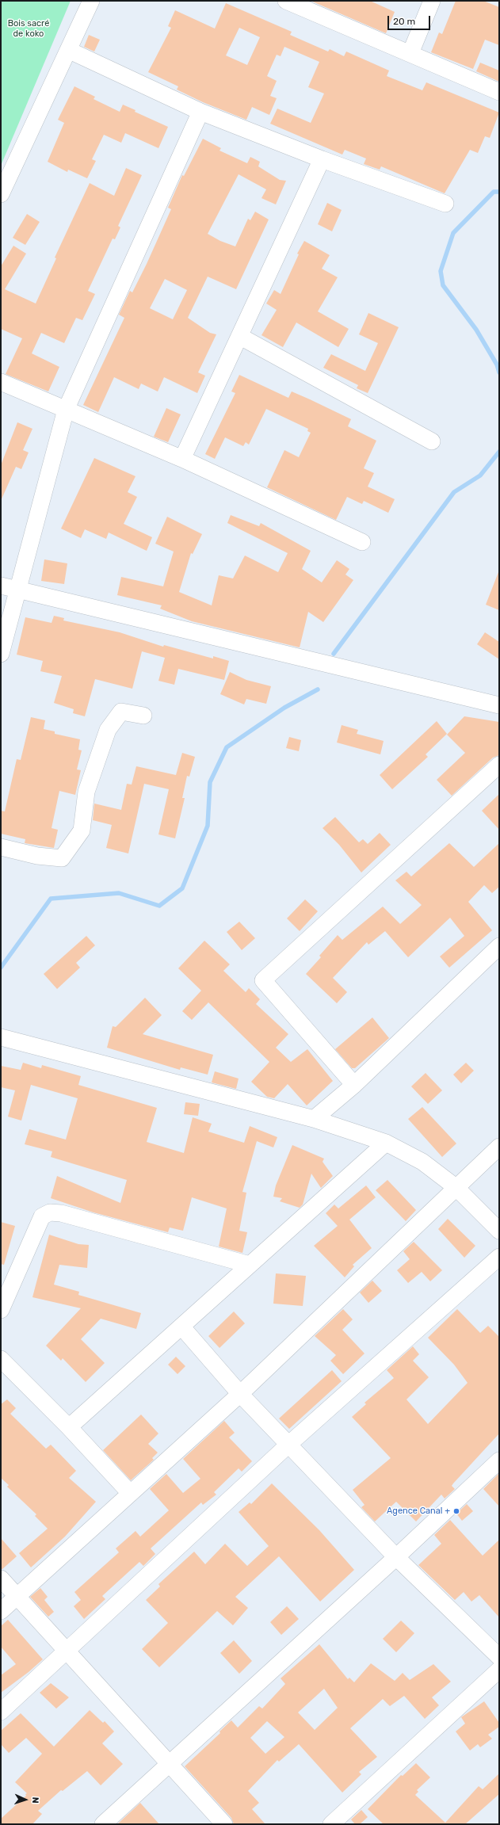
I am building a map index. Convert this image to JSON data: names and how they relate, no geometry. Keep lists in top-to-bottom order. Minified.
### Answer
{"parks":["Bois sacré de koko"],"places":["Agence Canal +"],"scale_bar":"20 m","north":"right"}
